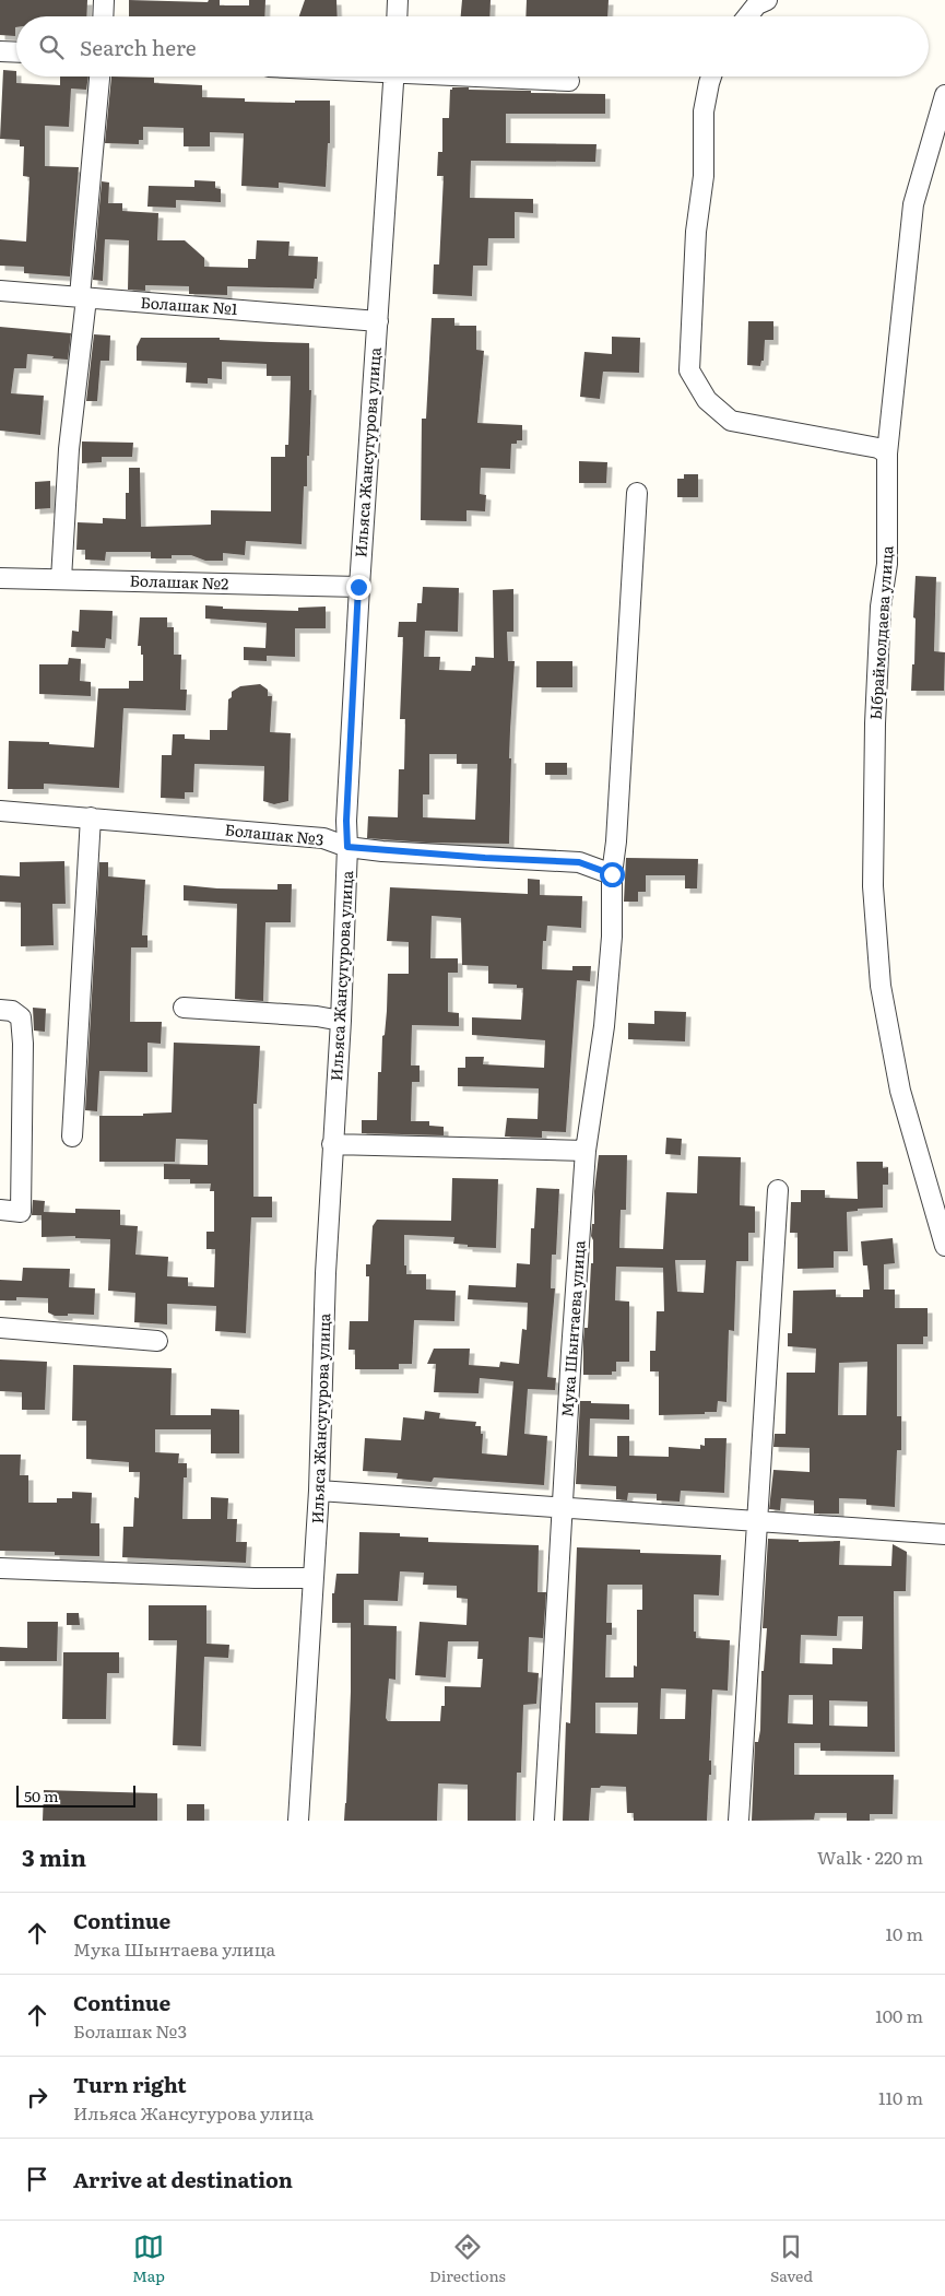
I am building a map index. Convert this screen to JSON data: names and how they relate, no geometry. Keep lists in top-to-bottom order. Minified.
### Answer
{"streets":{"street":["Болашак №1","Ильяса Жансугурова улица","Болашак №2","Ыбраймолдаева улица","Болашак №3","Мука Шынтаева улица"]},"crossings":[["Болашак №1","Ильяса Жансугурова улица"],["Ильяса Жансугурова улица","Болашак №2"],["Ильяса Жансугурова улица","Болашак №3"],["Болашак №3","Мука Шынтаева улица"]],"scale_bar":"50 m","page":{"search":"Search here","scale":"50 m","heading":["3 min","Walk · 220 m"],"list":[["Continue","Мука Шынтаева улица","10 m"],["Continue","Болашак №3","100 m"],["Turn right","Ильяса Жансугурова улица","110 m"],"Arrive at destination"],"nav":["Map","Directions","Saved"]}}
